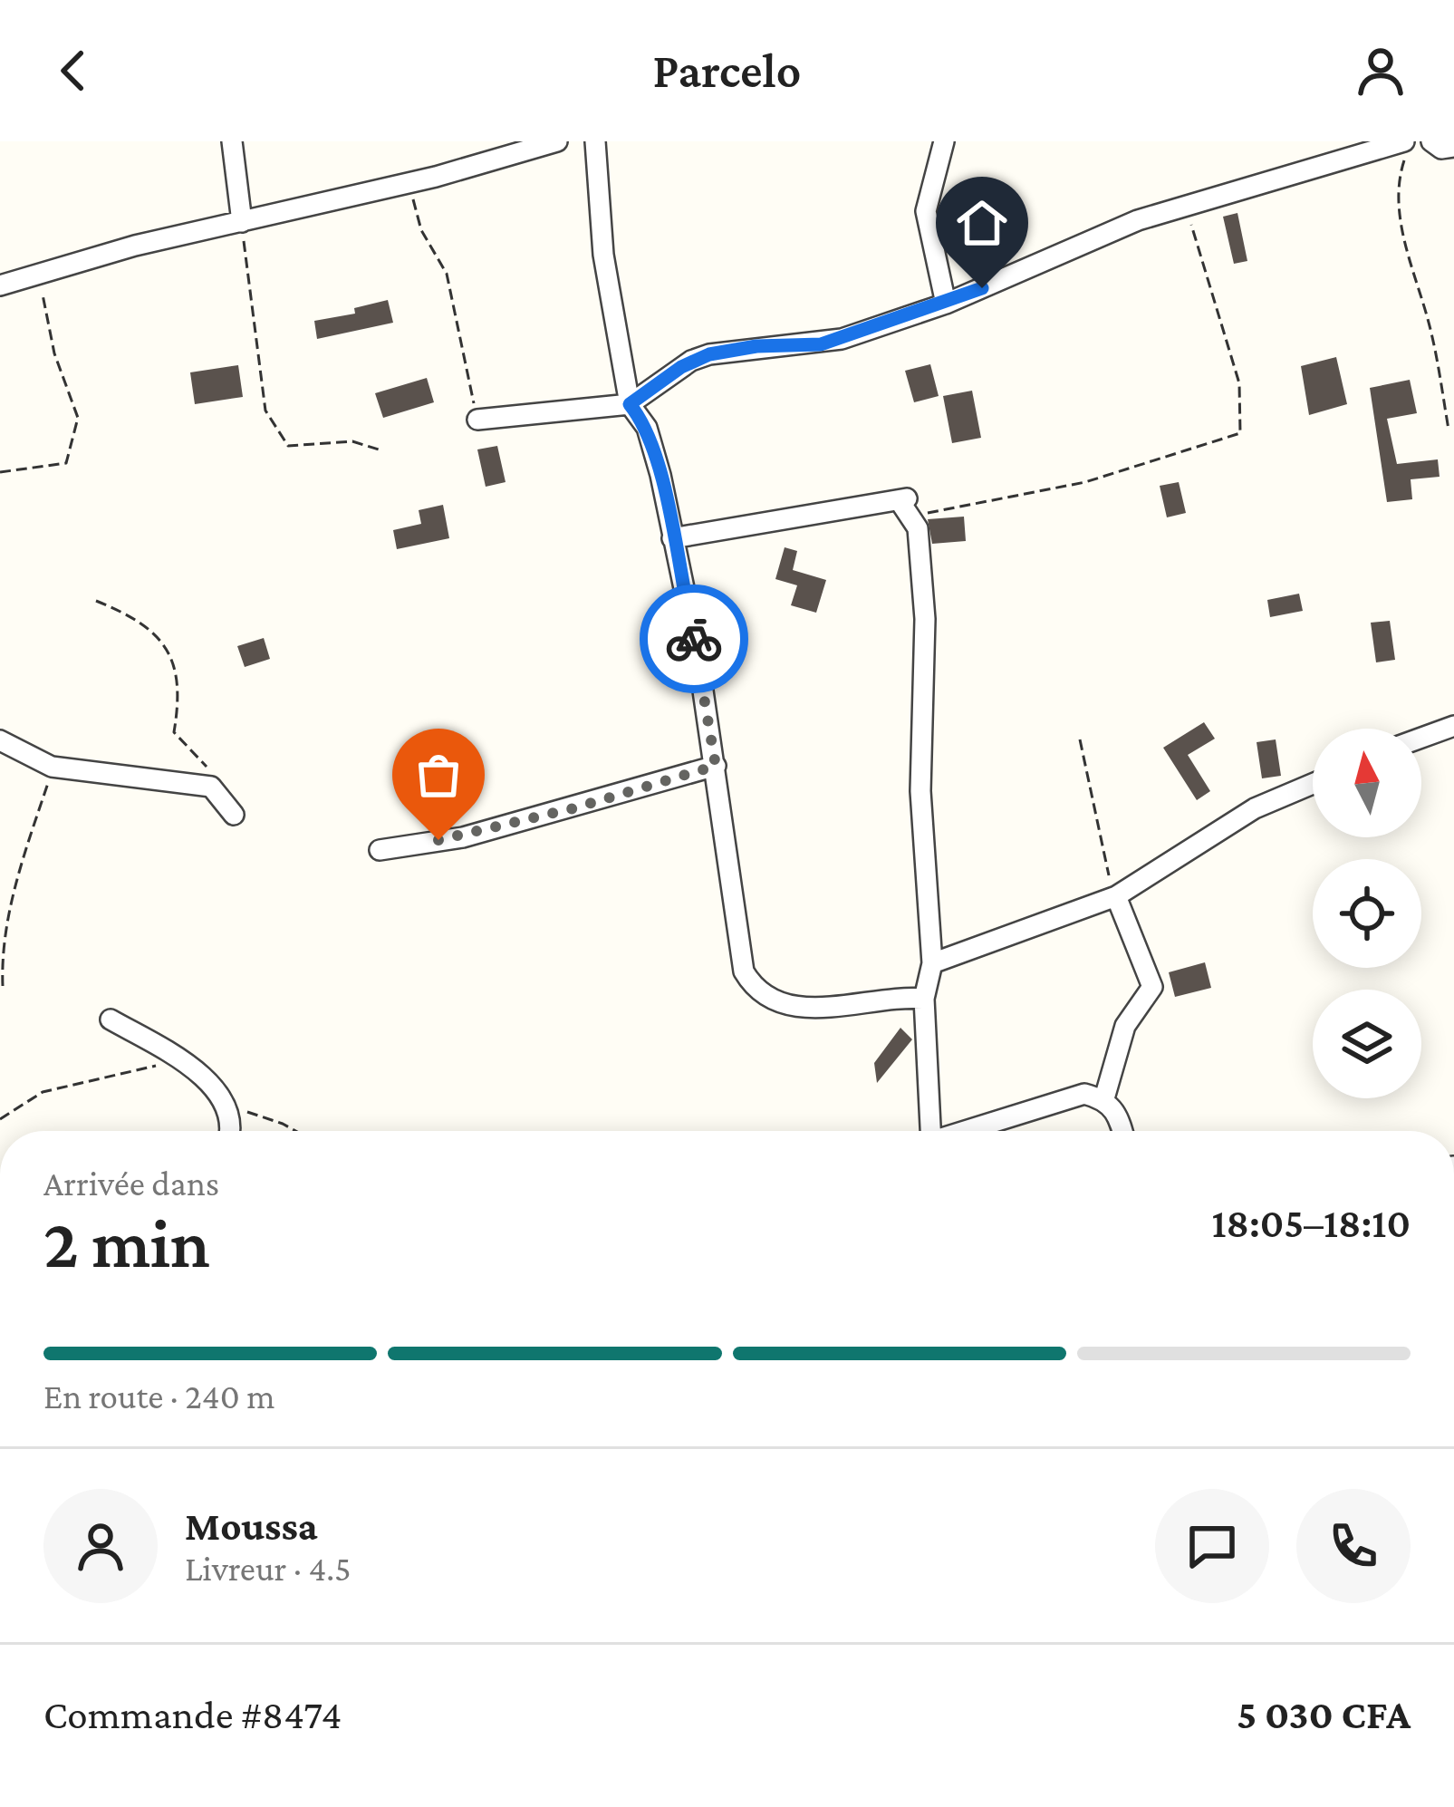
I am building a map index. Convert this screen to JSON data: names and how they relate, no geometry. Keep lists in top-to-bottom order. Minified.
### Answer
{"north":"top","page":{"header":"Parcelo","heading":["2 min","Arrivée dans","18:05–18:10"],"panel":["Moussa","Livreur · 4.5","Commande #8474","5 030 CFA"],"bar":"En route · 240 m"}}
